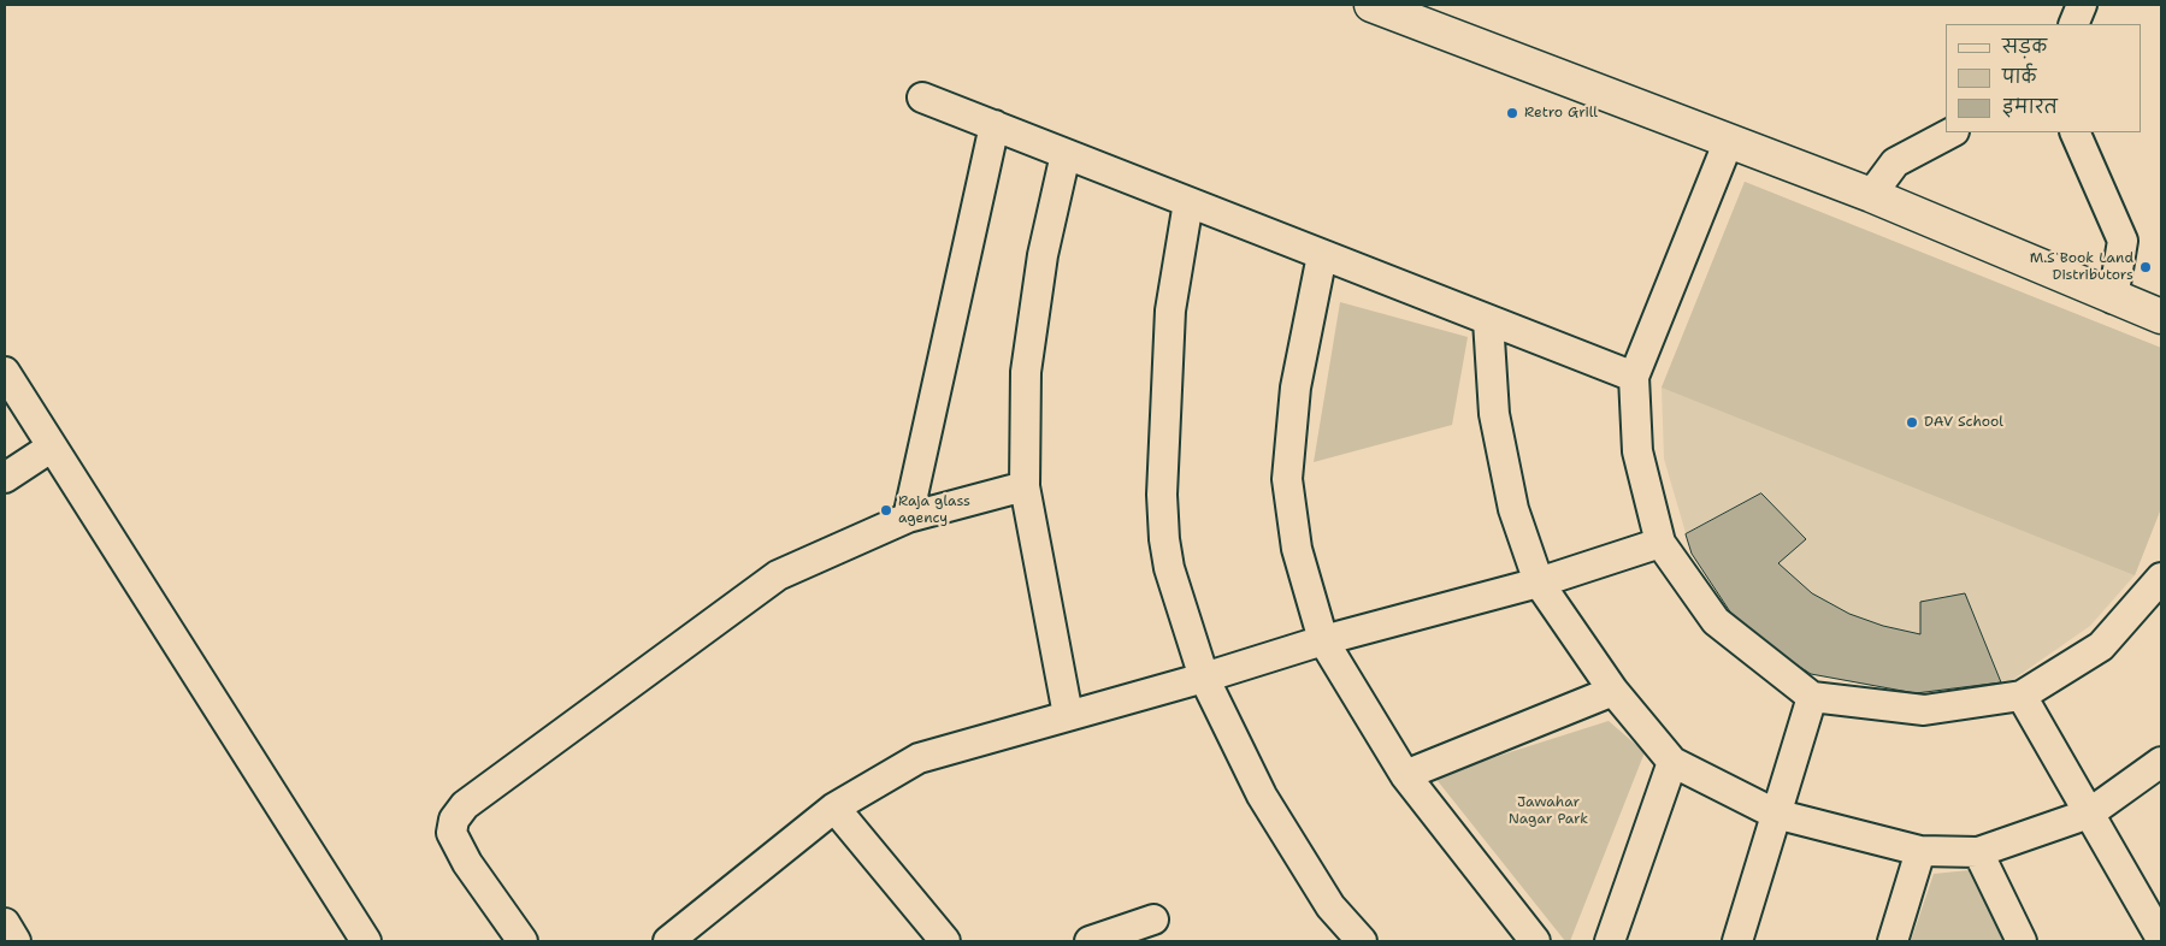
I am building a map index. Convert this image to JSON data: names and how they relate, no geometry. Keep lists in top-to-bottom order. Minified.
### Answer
{"parks":["Jawahar Nagar Park"],"places":["Retro Grill","M.S Book Land Distributors","DAV School","Raja glass agency"],"legend":["सड़क","पार्क","इमारत"]}
